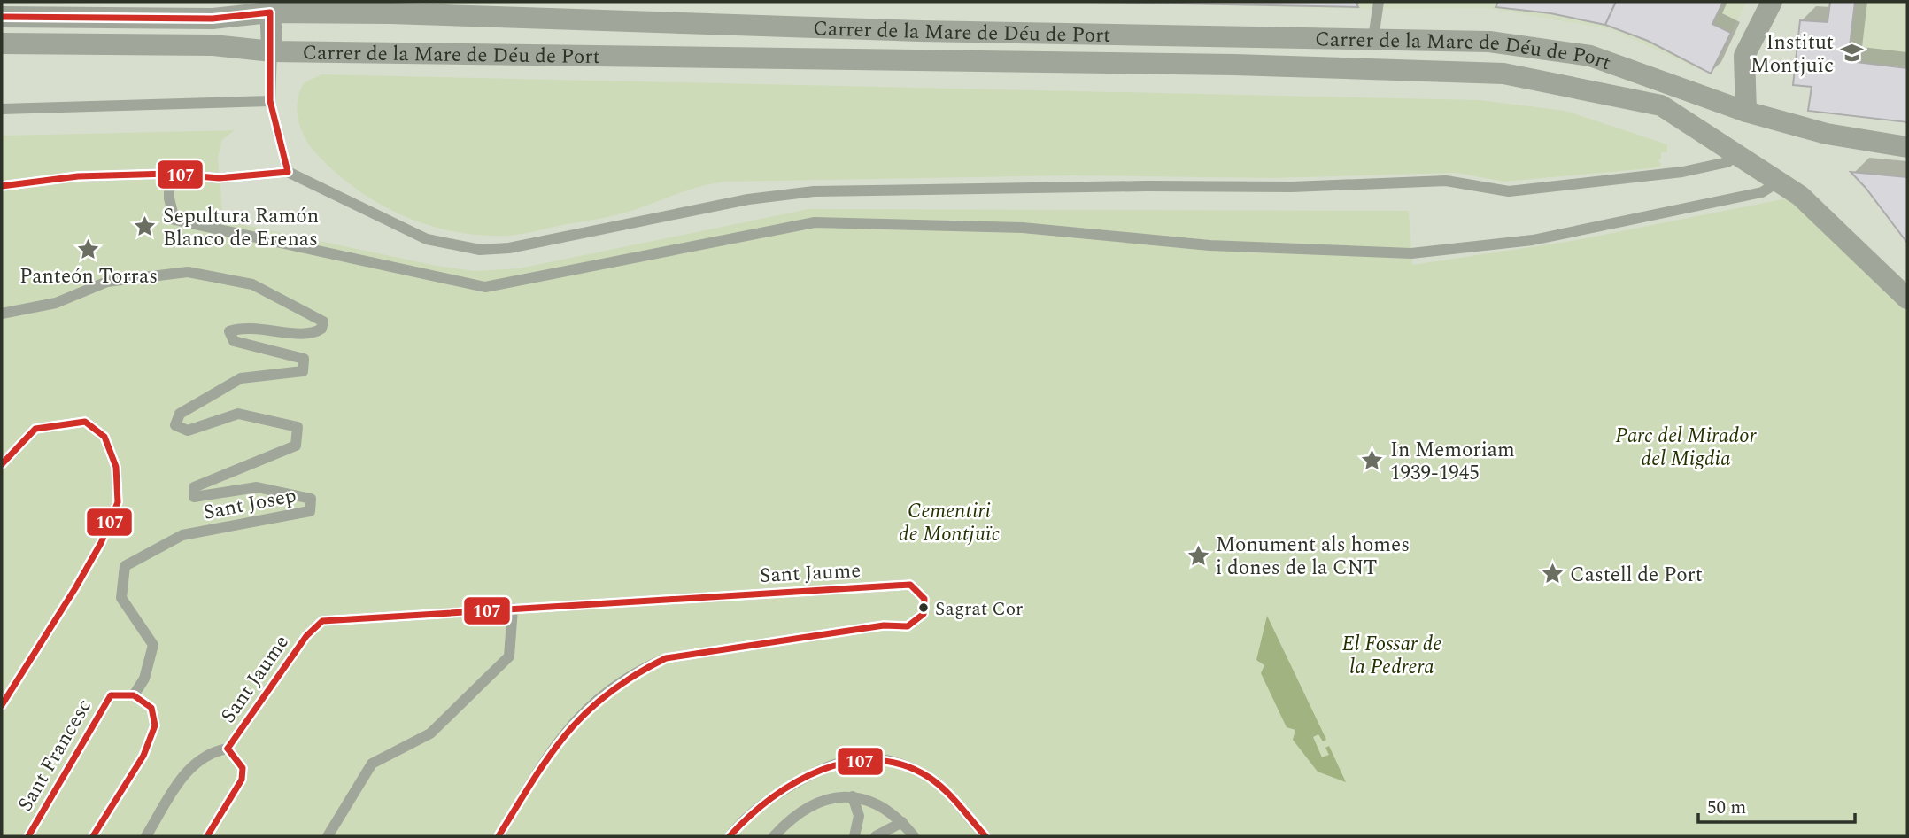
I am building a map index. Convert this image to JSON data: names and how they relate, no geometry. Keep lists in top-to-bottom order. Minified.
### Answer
{"streets":{"street":["Carrer de la Mare de Déu de Port"],"lane":["Sant Josep","Sant Jaume","Sant Francesc"]},"crossings":[["Sant Josep","Sant Francesc"]],"parks":["Parc del Mirador del Migdia","Cementiri de Montjuïc","El Fossar de la Pedrera"],"places":{"school or university":["Institut Montjuïc"],"place":["Sepultura Ramón Blanco de Erenas","Panteón Torras","In Memoriam 1939-1945","Monument als homes i dones de la CNT","Castell de Port"],"other":["Sagrat Cor"]},"lines":["transit line 107"],"scale_bar":"50 m"}
